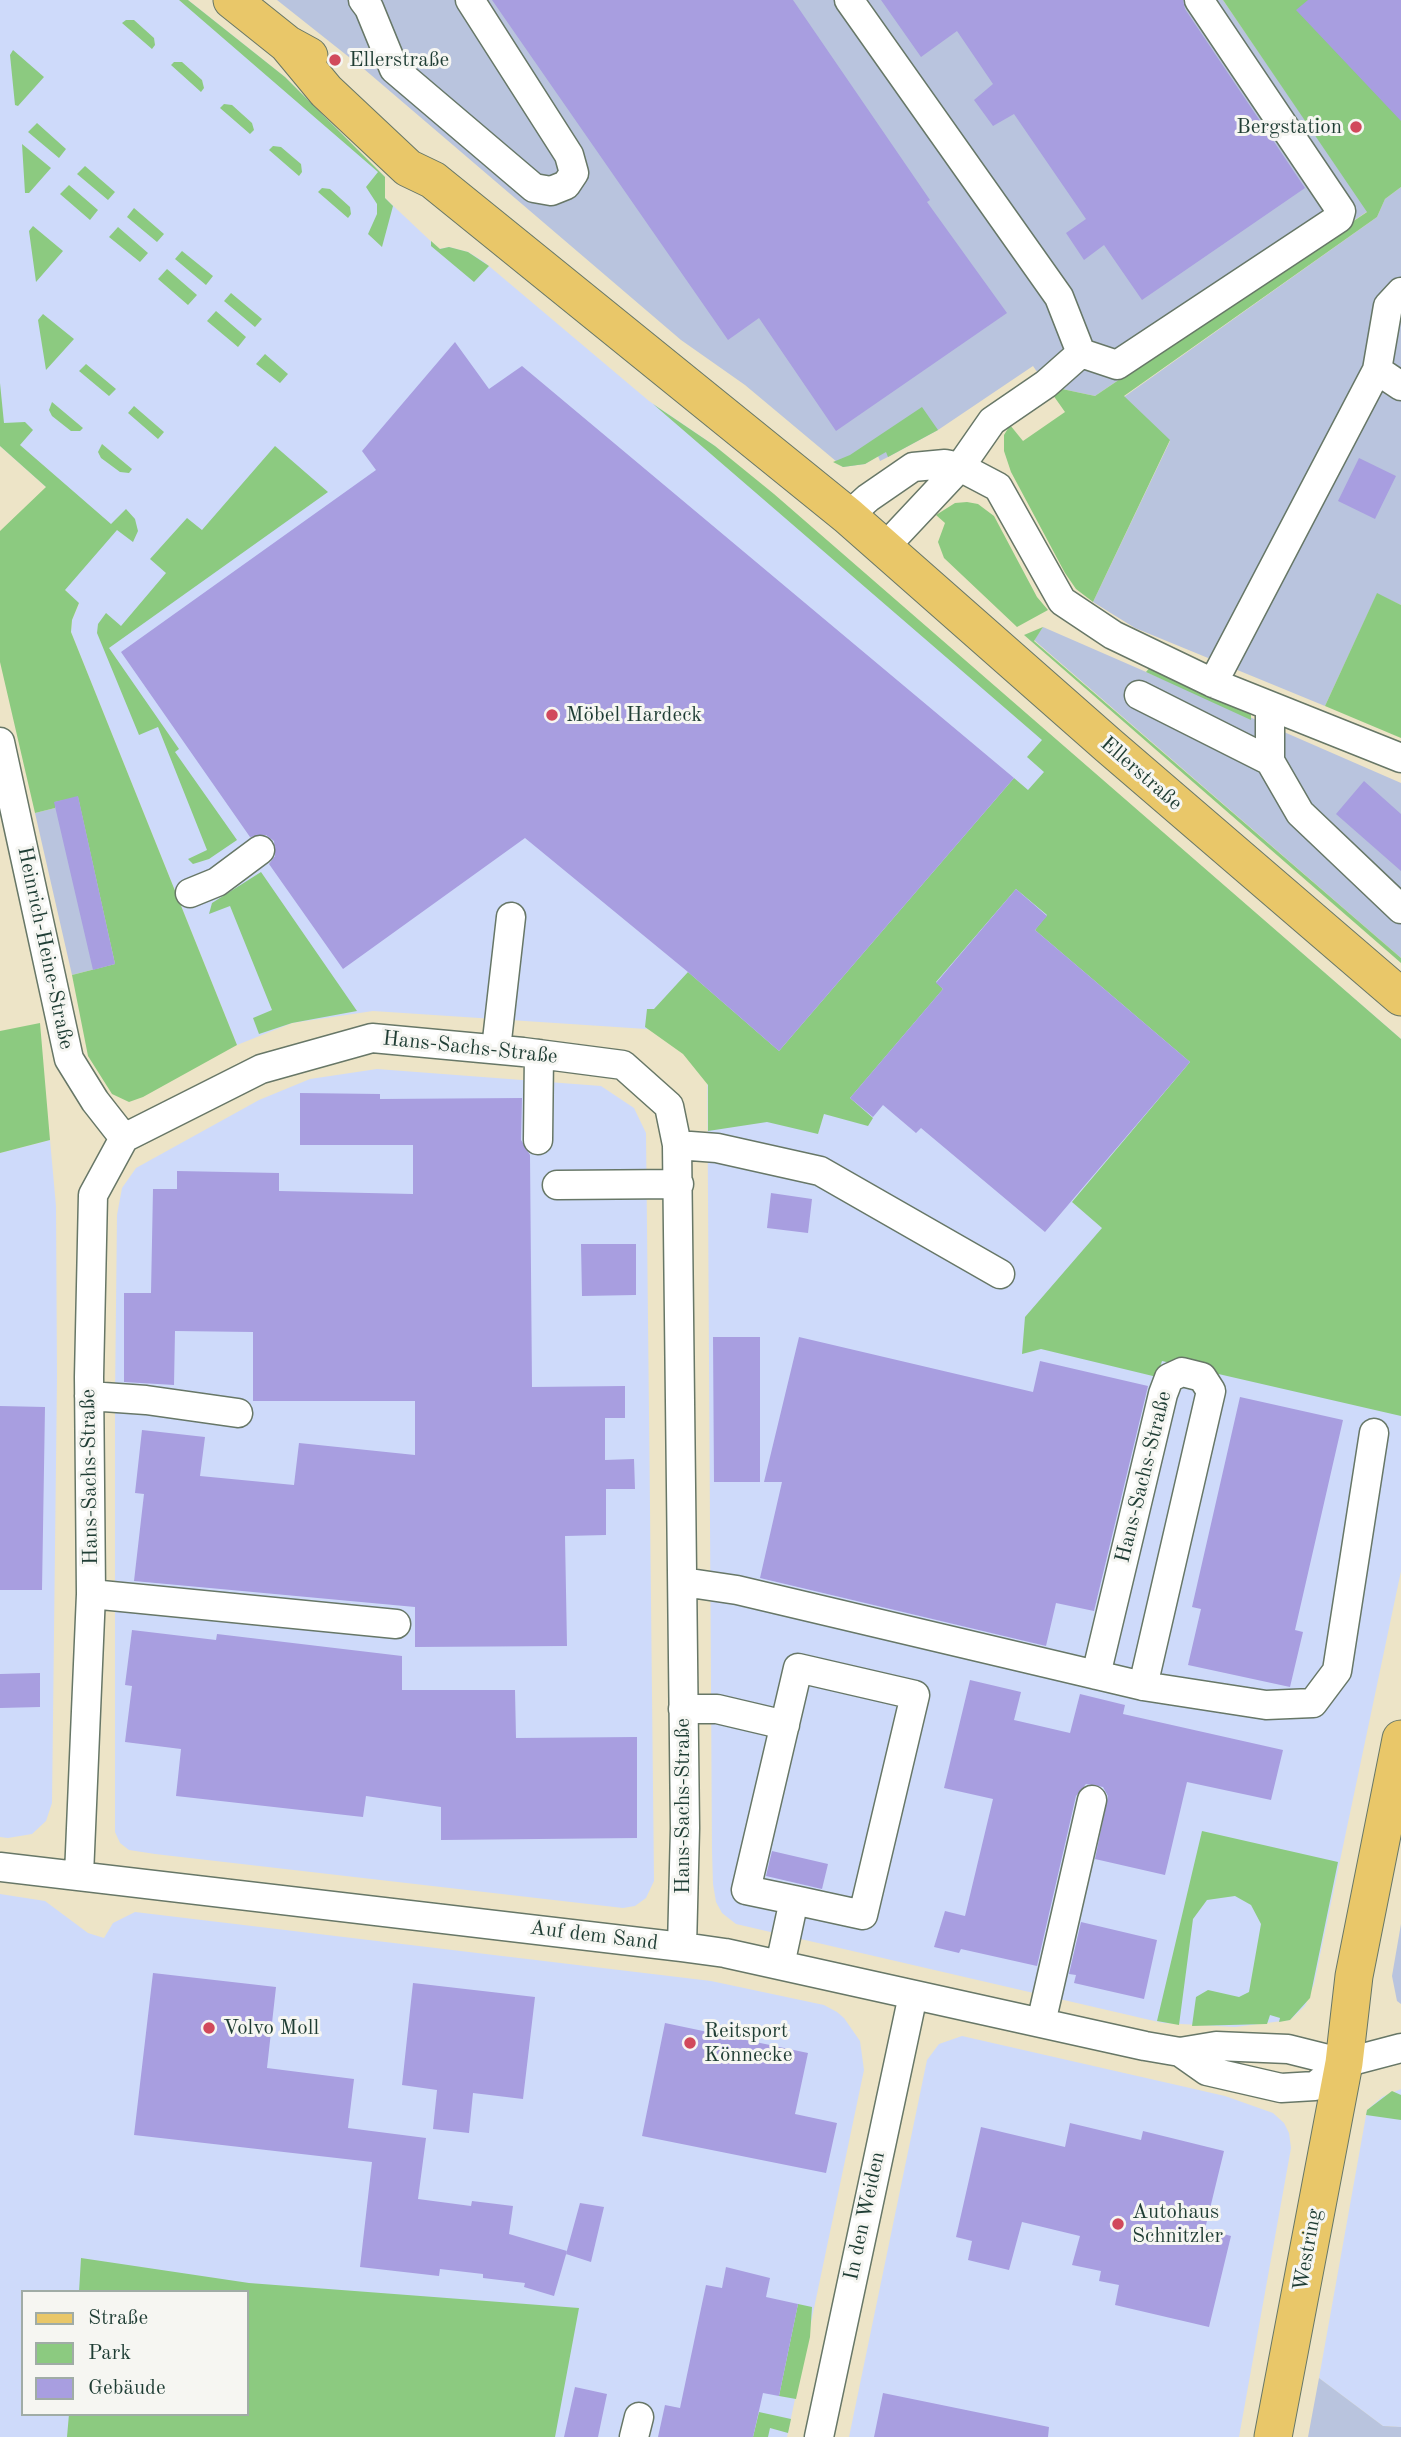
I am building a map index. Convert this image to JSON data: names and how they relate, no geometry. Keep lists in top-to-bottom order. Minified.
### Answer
{"streets":{"main road":["Ellerstraße","Westring"],"street":["Heinrich-Heine-Straße","Hans-Sachs-Straße","Auf dem Sand","In den Weiden"]},"crossings":[["Heinrich-Heine-Straße","Hans-Sachs-Straße"],["Hans-Sachs-Straße","Auf dem Sand"],["Auf dem Sand","In den Weiden"],["Auf dem Sand","Westring"]],"places":["Ellerstraße","Bergstation","Möbel Hardeck","Volvo Moll","Reitsport Könnecke","Autohaus Schnitzler"],"legend":["Straße","Park","Gebäude"]}
